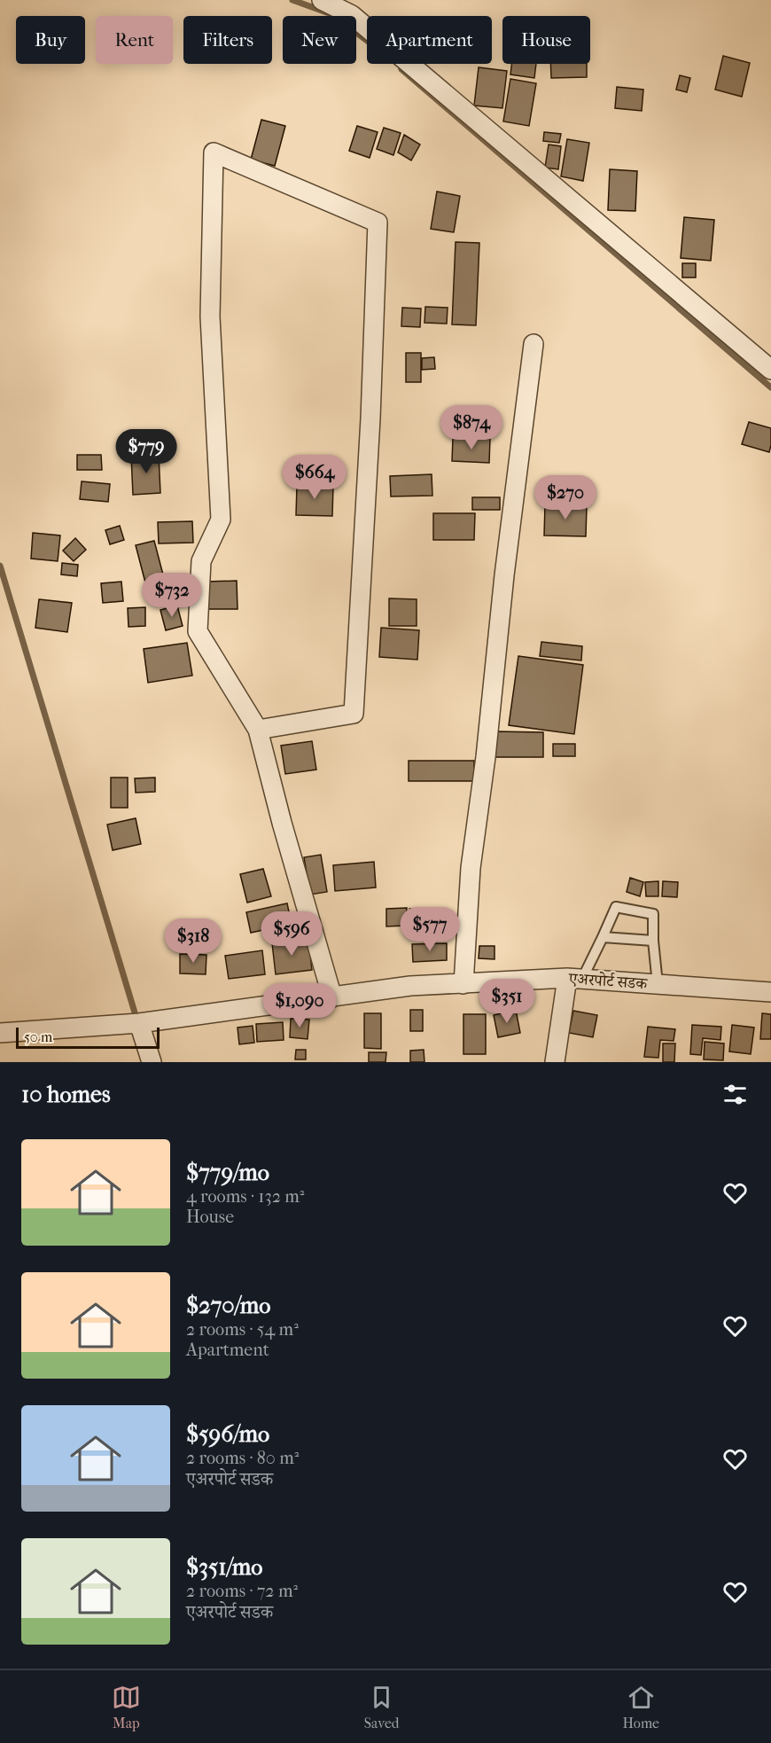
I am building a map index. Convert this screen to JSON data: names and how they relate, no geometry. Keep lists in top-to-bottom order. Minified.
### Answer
{"streets":{"street":["एअरपोर्ट सडक"]},"scale_bar":"50 m","page":{"chip":["Buy","Rent","Filters","New","Apartment","House"],"price":["$874","$779","$664","$270","$732","$577","$596","$318","$351","$1,090"],"scale":"50 m","heading":"10 homes","list":[{"name":"$779/mo","note":"4 rooms · 132 m² · House"},{"name":"$270/mo","note":"2 rooms · 54 m² · Apartment"},{"name":"$596/mo","note":"2 rooms · 80 m² · एअरपोर्ट सडक"},{"name":"$351/mo","note":"2 rooms · 72 m² · एअरपोर्ट सडक"}],"tabs":["Map","Saved","Home"]}}
